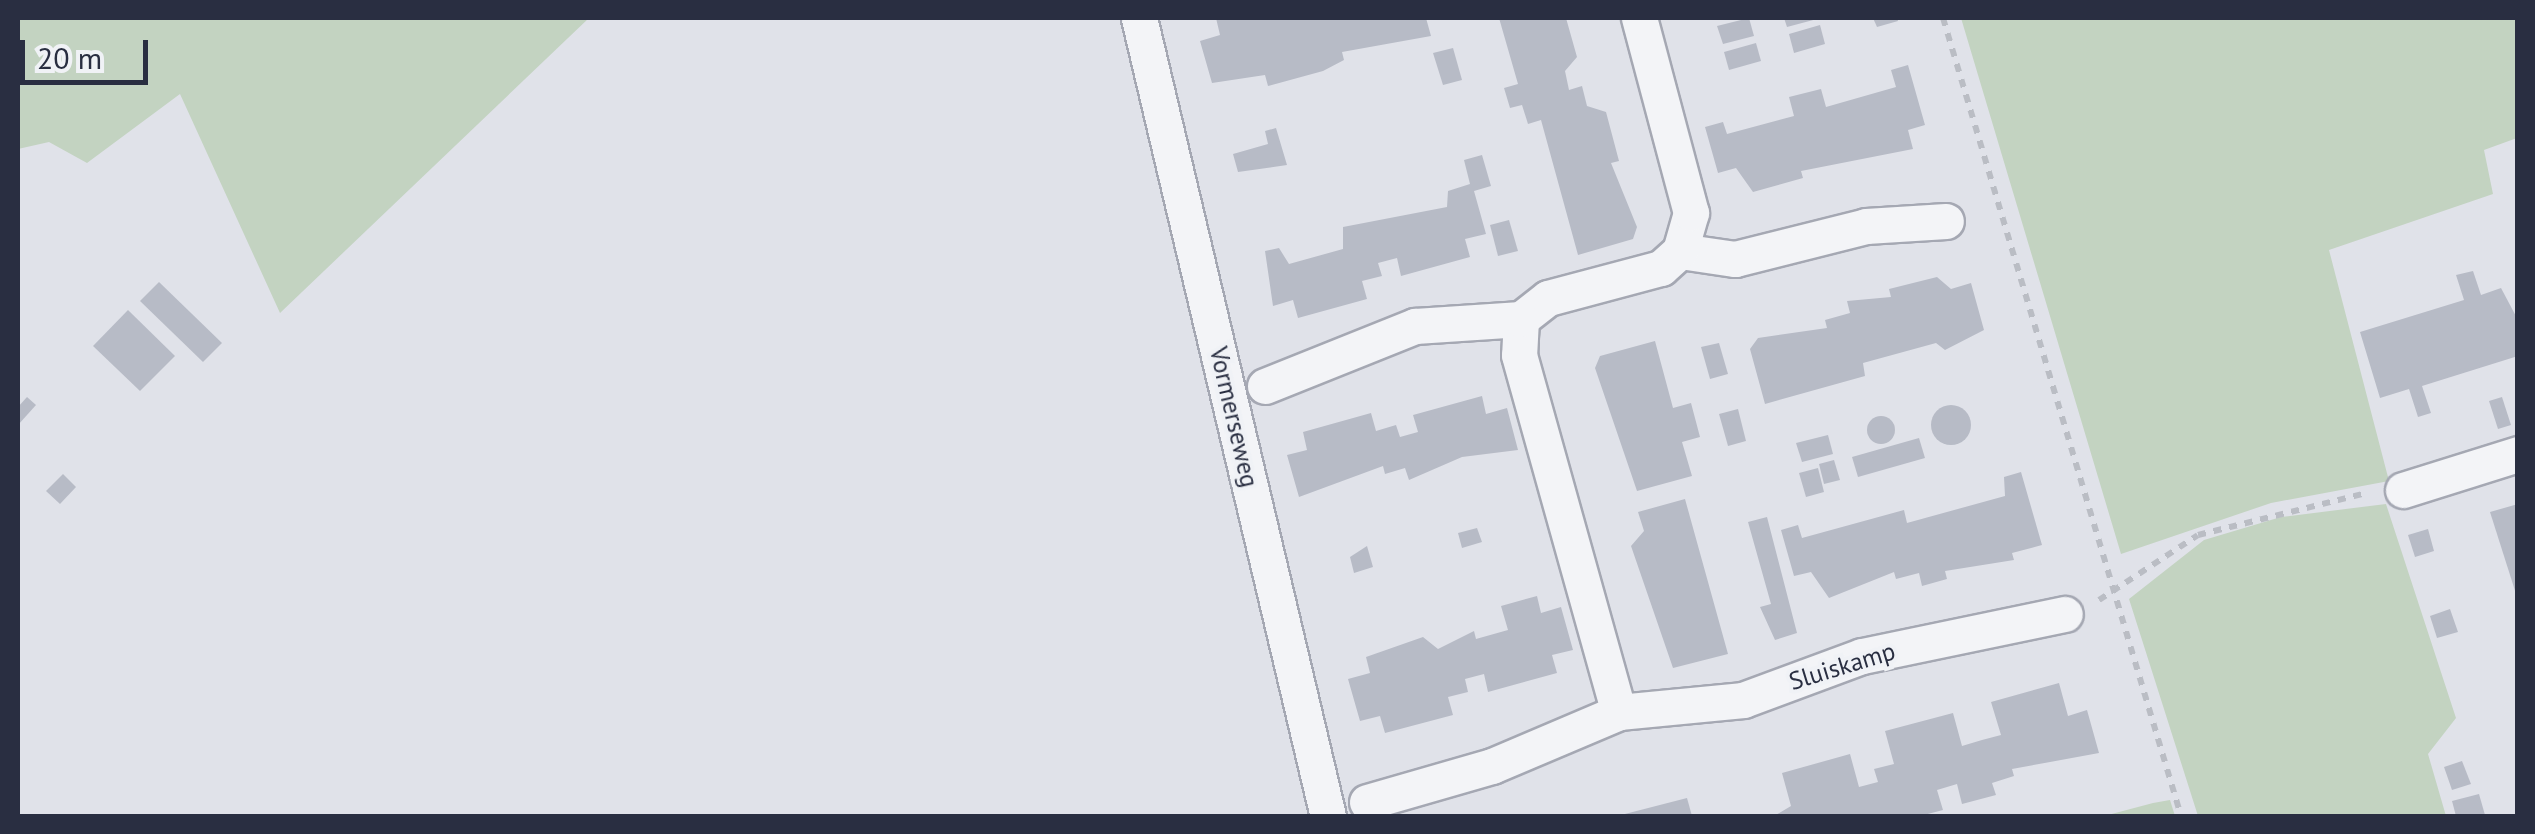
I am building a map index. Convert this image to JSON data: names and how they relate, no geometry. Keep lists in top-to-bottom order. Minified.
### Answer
{"streets":{"street":["Vormerseweg","Sluiskamp"]},"scale_bar":"20 m"}
